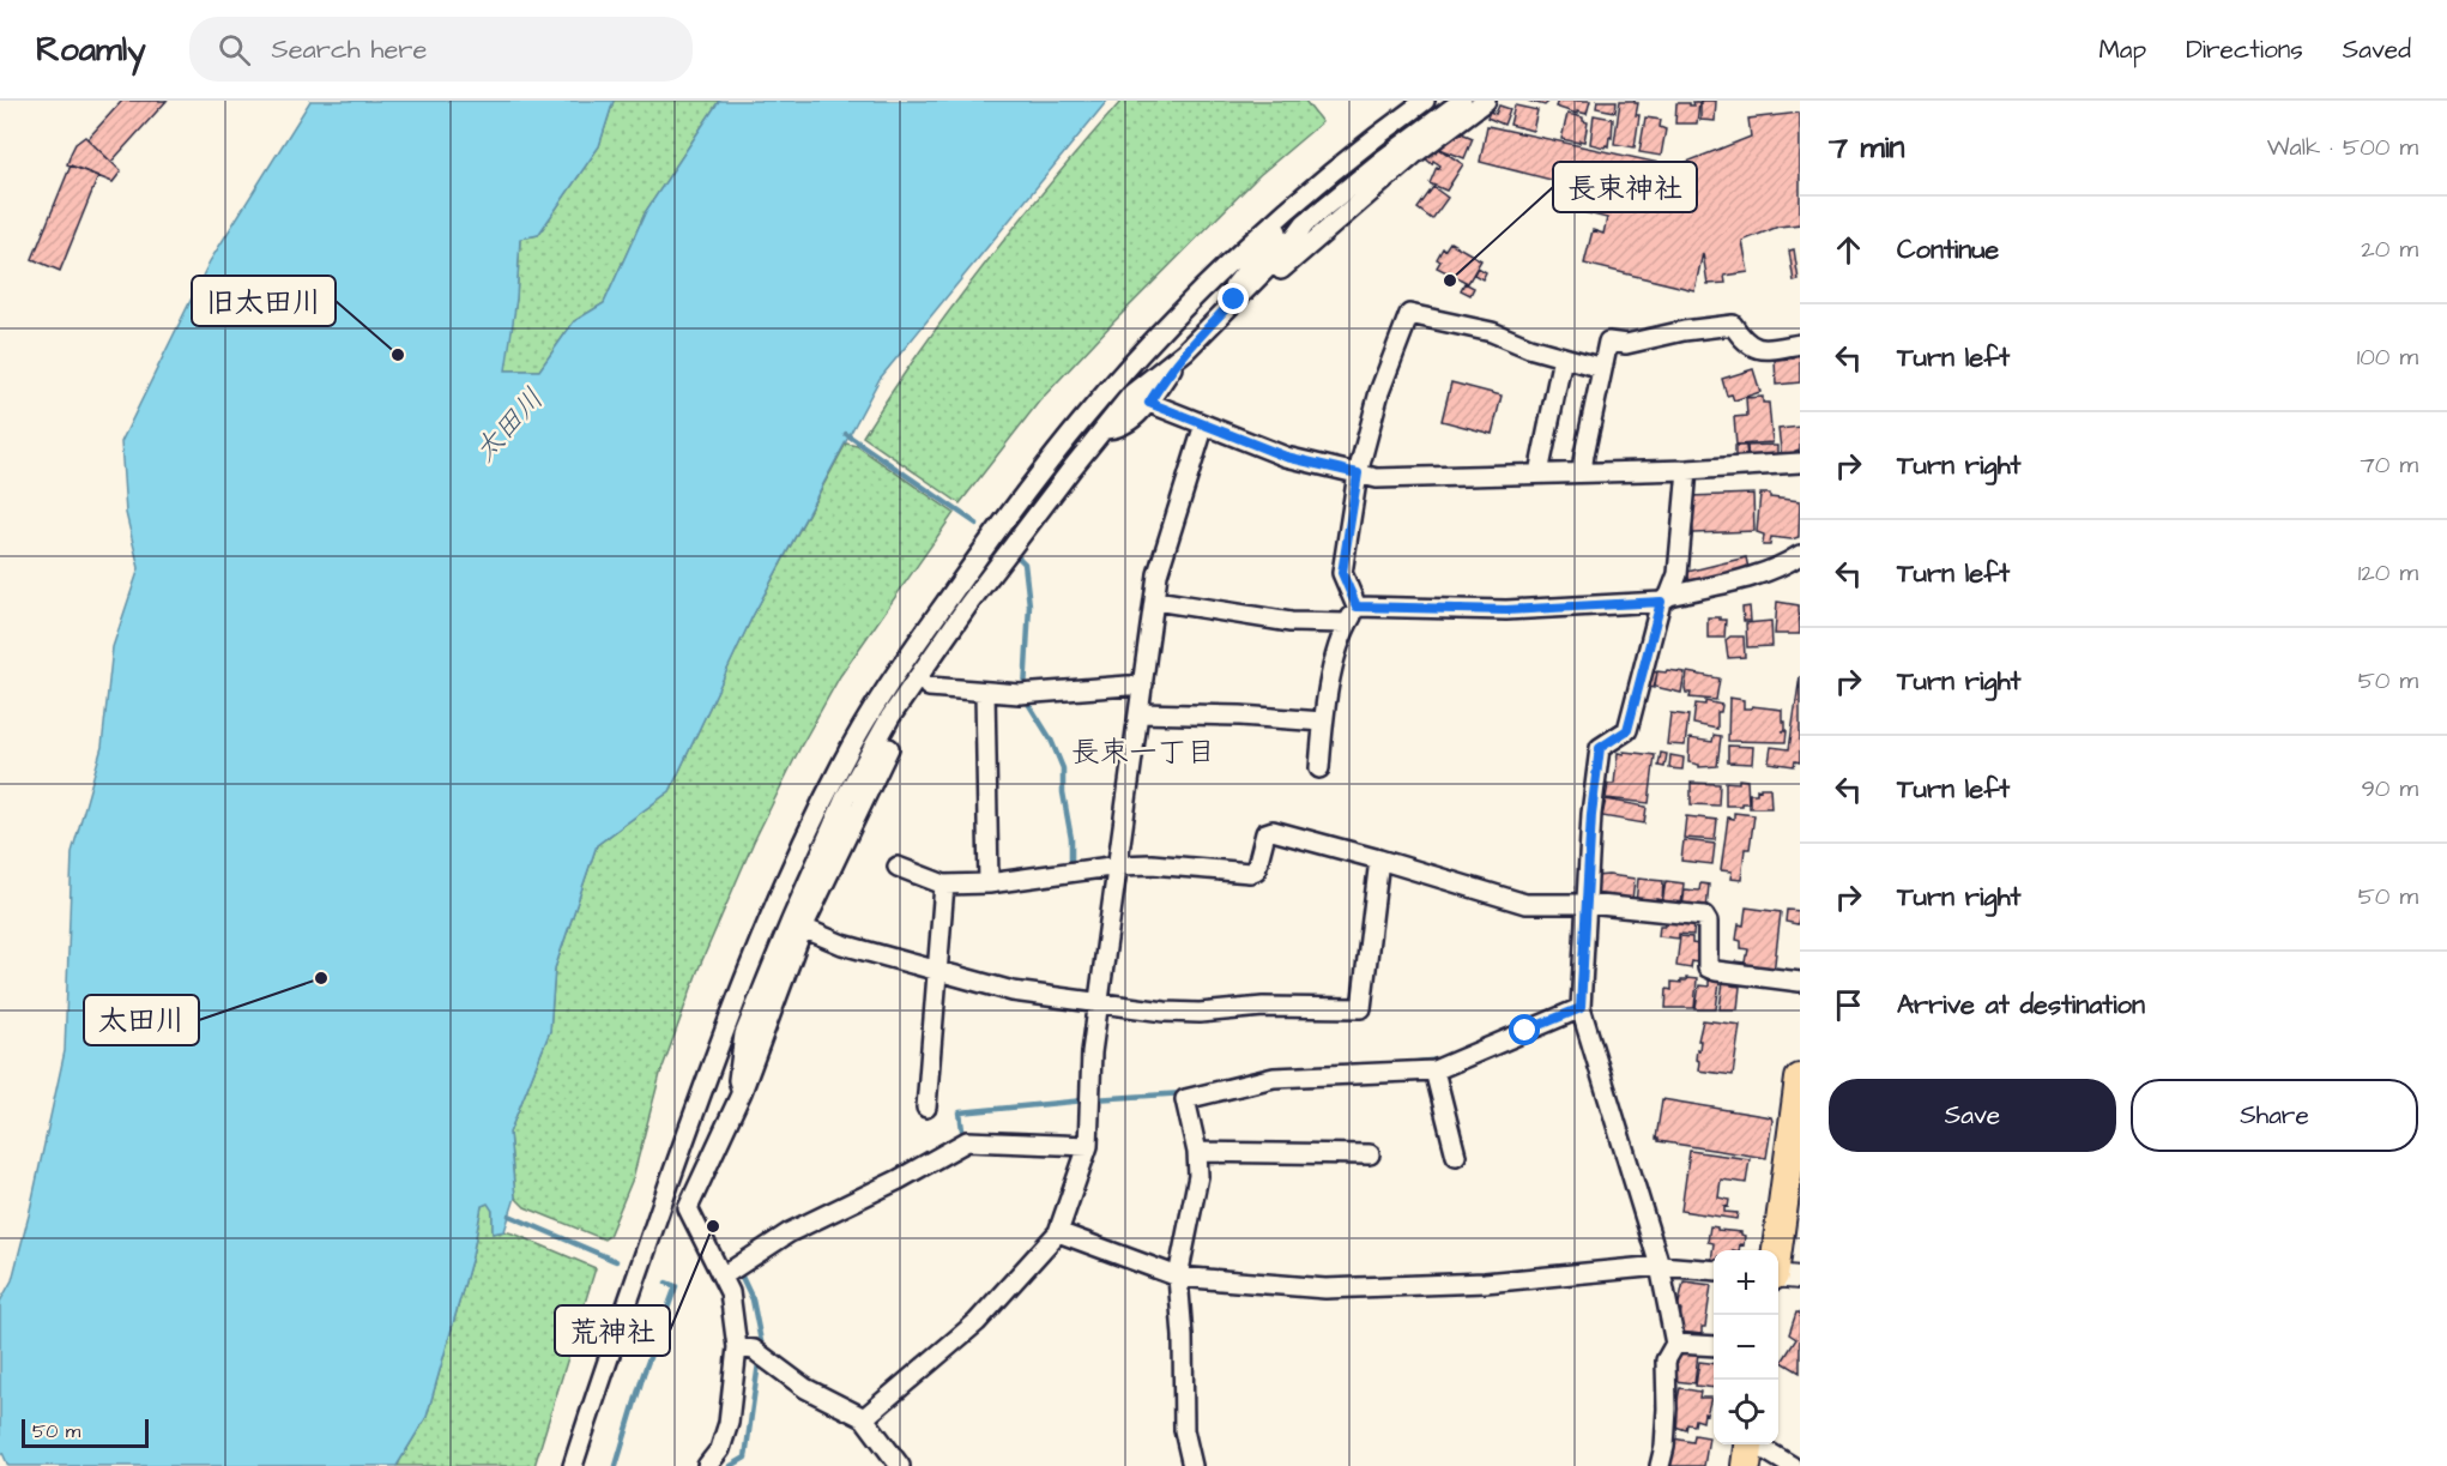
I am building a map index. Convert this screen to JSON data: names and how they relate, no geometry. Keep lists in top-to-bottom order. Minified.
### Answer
{"districts":["長束一丁目"],"water":["太田川"],"places":["長束神社","旧太田川","太田川","荒神社"],"scale_bar":"50 m","page":{"header":"Roamly","search":"Search here","nav":["Map","Directions","Saved"],"heading":["7 min","Walk · 500 m"],"list":[["Continue","20 m"],["Turn left","100 m"],["Turn right","70 m"],["Turn left","120 m"],["Turn right","50 m"],["Turn left","90 m"],["Turn right","50 m"],"Arrive at destination"],"buttons":["Save","Share"],"map_buttons":["+","−"],"scale":"50 m"}}
